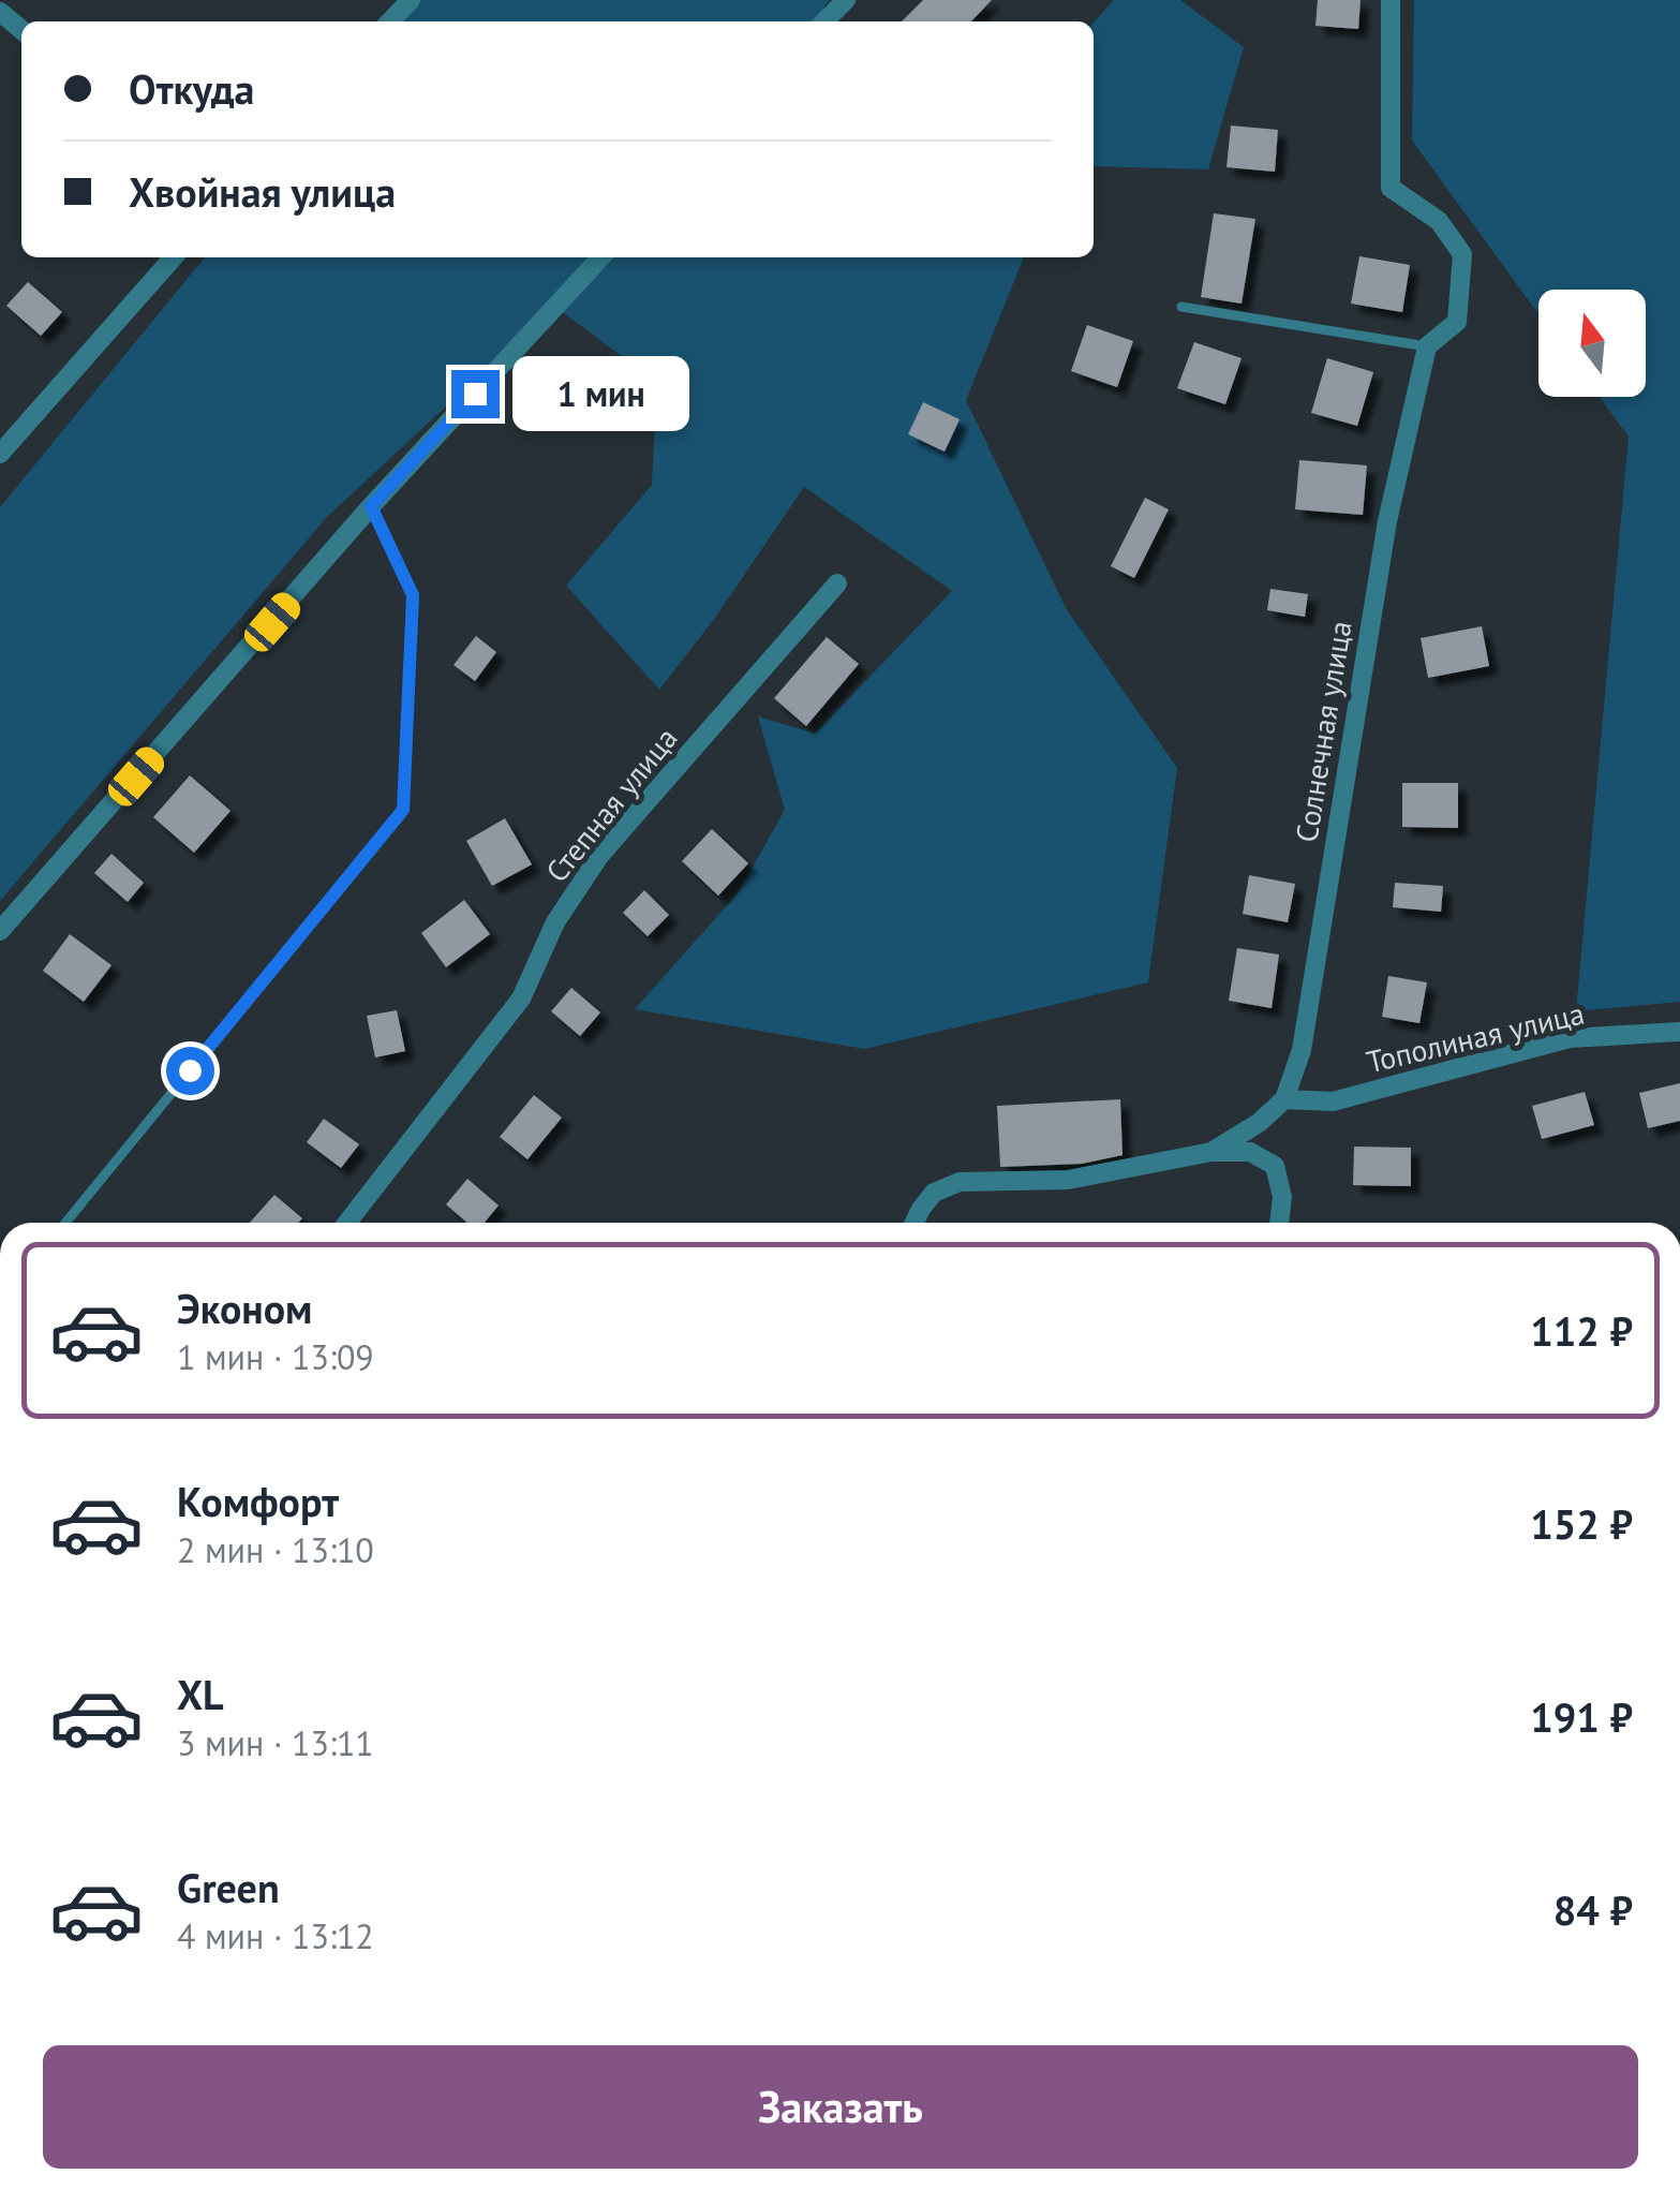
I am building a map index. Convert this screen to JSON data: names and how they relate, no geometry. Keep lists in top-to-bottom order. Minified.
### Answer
{"streets":{"street":["Солнечная улица","Степная улица","Тополиная улица"]},"crossings":[["Солнечная улица","Тополиная улица"]],"north":"top","page":{"banner":["Откуда","Хвойная улица"],"bubble":"1 мин","list":[{"name":"Эконом","note":"1 мин · 13:09","value":"112 ₽"},{"name":"Комфорт","note":"2 мин · 13:10","value":"152 ₽"},{"name":"XL","note":"3 мин · 13:11","value":"191 ₽"},{"name":"Green","note":"4 мин · 13:12","value":"84 ₽"}],"buttons":"Заказать"}}
